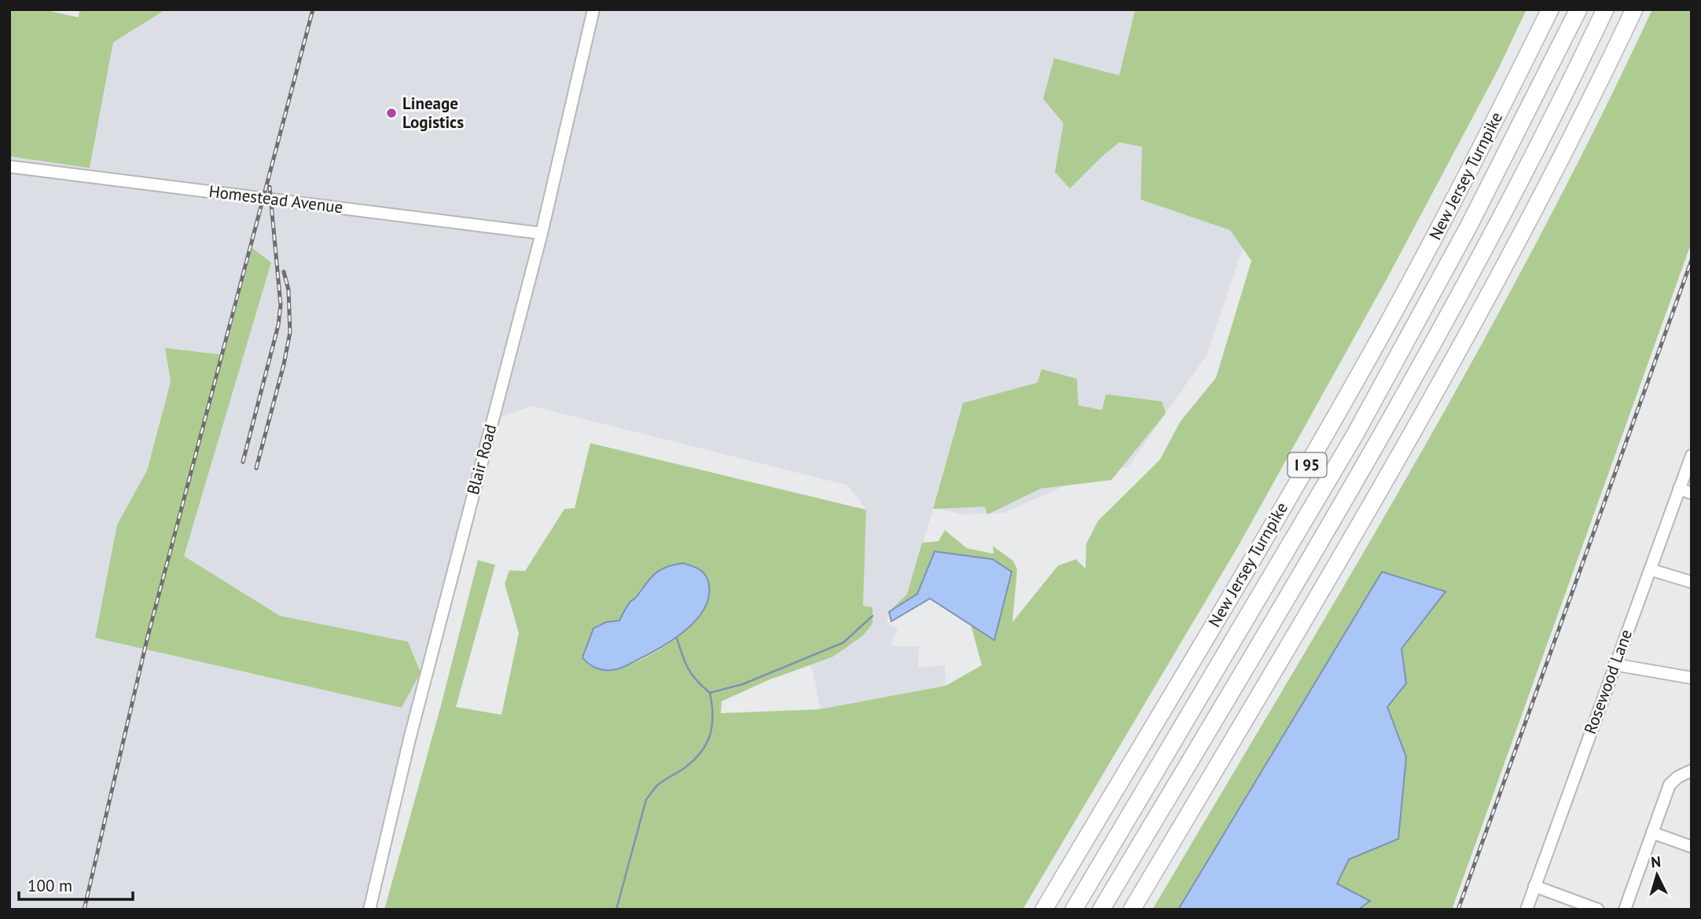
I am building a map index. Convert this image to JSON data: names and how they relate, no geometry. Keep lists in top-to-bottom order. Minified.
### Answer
{"streets":{"highway":["New Jersey Turnpike","I 95"],"street":["Homestead Avenue","Blair Road","Rosewood Lane"]},"crossings":[["Homestead Avenue","Blair Road"]],"places":["Lineage Logistics"],"scale_bar":"100 m","north":"top"}
